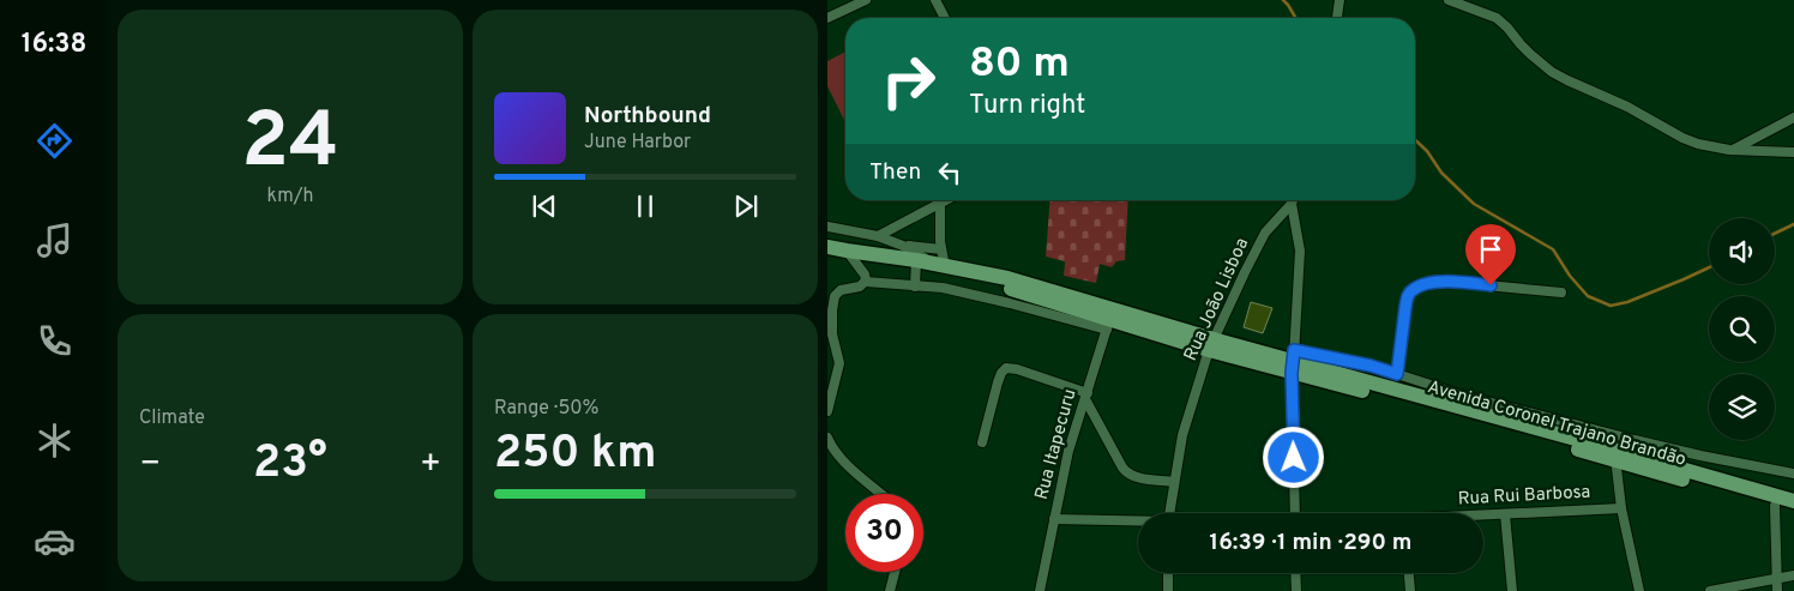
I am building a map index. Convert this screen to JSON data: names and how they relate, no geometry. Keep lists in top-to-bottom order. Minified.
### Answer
{"streets":{"main road":["Avenida Coronel Trajano Brandão"],"street":["Rua João Lisboa","Rua Itapecuru","Rua Rui Barbosa"]},"crossings":[["Rua João Lisboa","Avenida Coronel Trajano Brandão"],["Avenida Coronel Trajano Brandão","Rua Itapecuru"]],"page":{"tabs":"16:38","tile":[["24","km/h"],"Climate",["Range · 50%","250 km"]],"turn":["80 m","Turn right"],"song":["Northbound","June Harbor"],"then":"Then","heat":["−","23°","+"],"limit":"30","trip":"16:39 · 1 min · 290 m"}}
